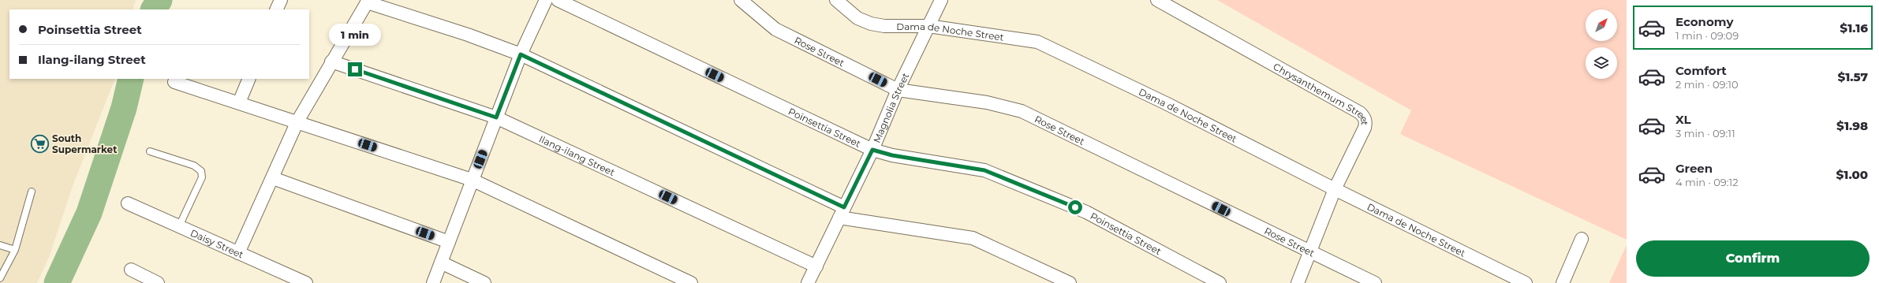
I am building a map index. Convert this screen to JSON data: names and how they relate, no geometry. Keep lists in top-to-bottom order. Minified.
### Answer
{"streets":{"street":["Dama de Noche Street","Rose Street","Chrysanthemum Street","Magnolia Street","Poinsettia Street","Ilang-ilang Street","Daisy Street"]},"crossings":[["Dama de Noche Street","Chrysanthemum Street"],["Dama de Noche Street","Magnolia Street"],["Rose Street","Chrysanthemum Street"],["Rose Street","Magnolia Street"],["Magnolia Street","Poinsettia Street"],["Magnolia Street","Ilang-ilang Street"]],"places":{"supermarket":["South Supermarket"]},"north":"top right","page":{"list":[{"name":"Economy","note":"1 min · 09:09","value":"$1.16"},{"name":"Comfort","note":"2 min · 09:10","value":"$1.57"},{"name":"XL","note":"3 min · 09:11","value":"$1.98"},{"name":"Green","note":"4 min · 09:12","value":"$1.00"}],"banner":["Poinsettia Street","Ilang-ilang Street"],"bubble":"1 min","buttons":"Confirm"}}
